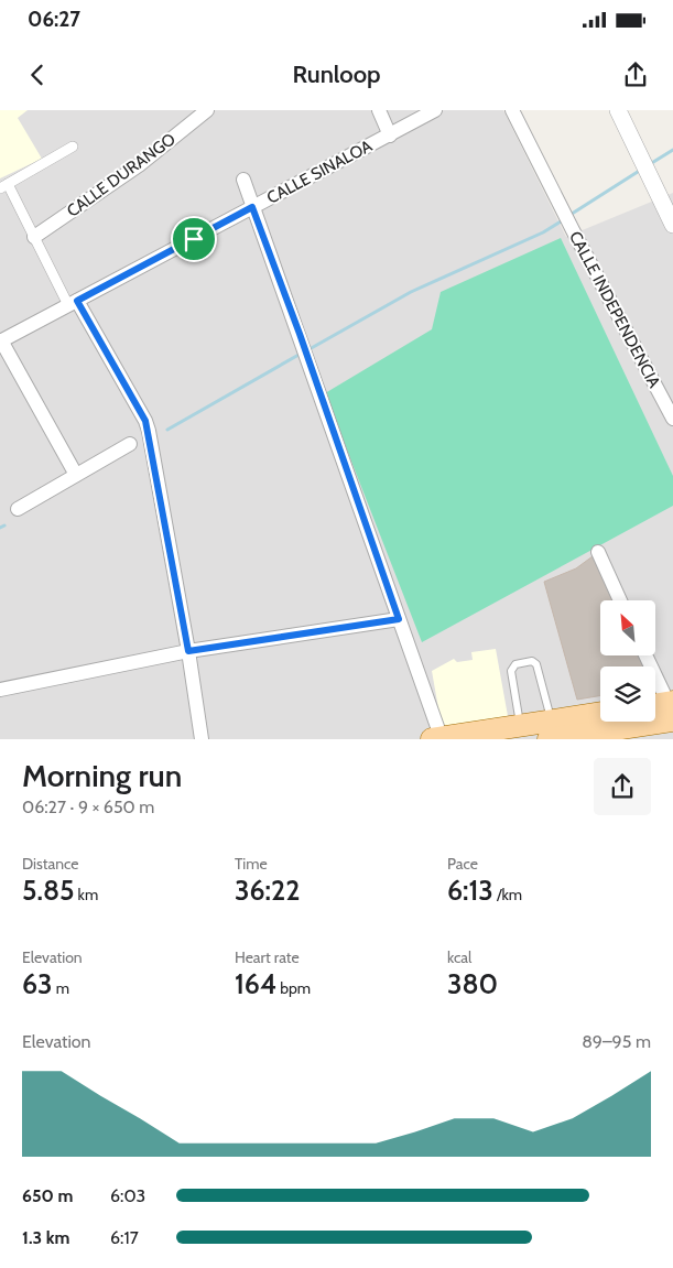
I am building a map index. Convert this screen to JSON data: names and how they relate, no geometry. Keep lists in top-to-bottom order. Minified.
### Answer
{"streets":{"street":["CALLE SINALOA","CALLE DURANGO","CALLE INDEPENDENCIA"]},"north":"top left","page":{"status":"06:27","header":"Runloop","heading":["Morning run","06:27 · 9 × 650 m"],"stats":[["Distance","5.85 km"],["Time","36:22"],["Pace","6:13 /km"],["Elevation","63 m"],["Heart rate","164 bpm"],["kcal","380"]],"chart":["Elevation","89–95 m"],"list":[{"name":"650 m","note":"6:03"},{"name":"1.3 km","note":"6:17"}]}}
